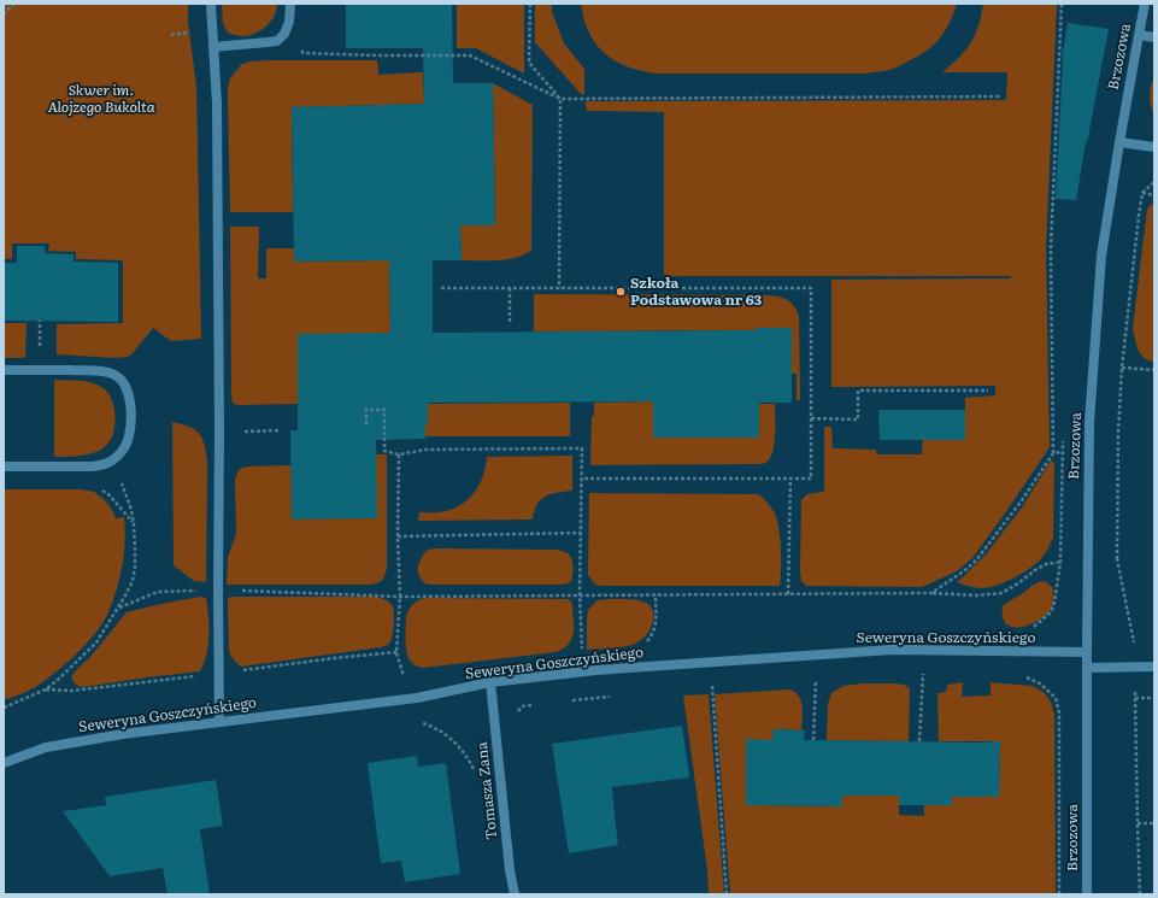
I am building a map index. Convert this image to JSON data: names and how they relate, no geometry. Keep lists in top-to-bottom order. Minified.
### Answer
{"streets":{"street":["Brzozowa","Seweryna Goszczyńskiego","Tomasza Zana"]},"crossings":[["Brzozowa","Seweryna Goszczyńskiego"],["Seweryna Goszczyńskiego","Tomasza Zana"]],"parks":["Skwer im. Alojzego Bukolta"],"places":["Szkoła Podstawowa nr 63"]}
